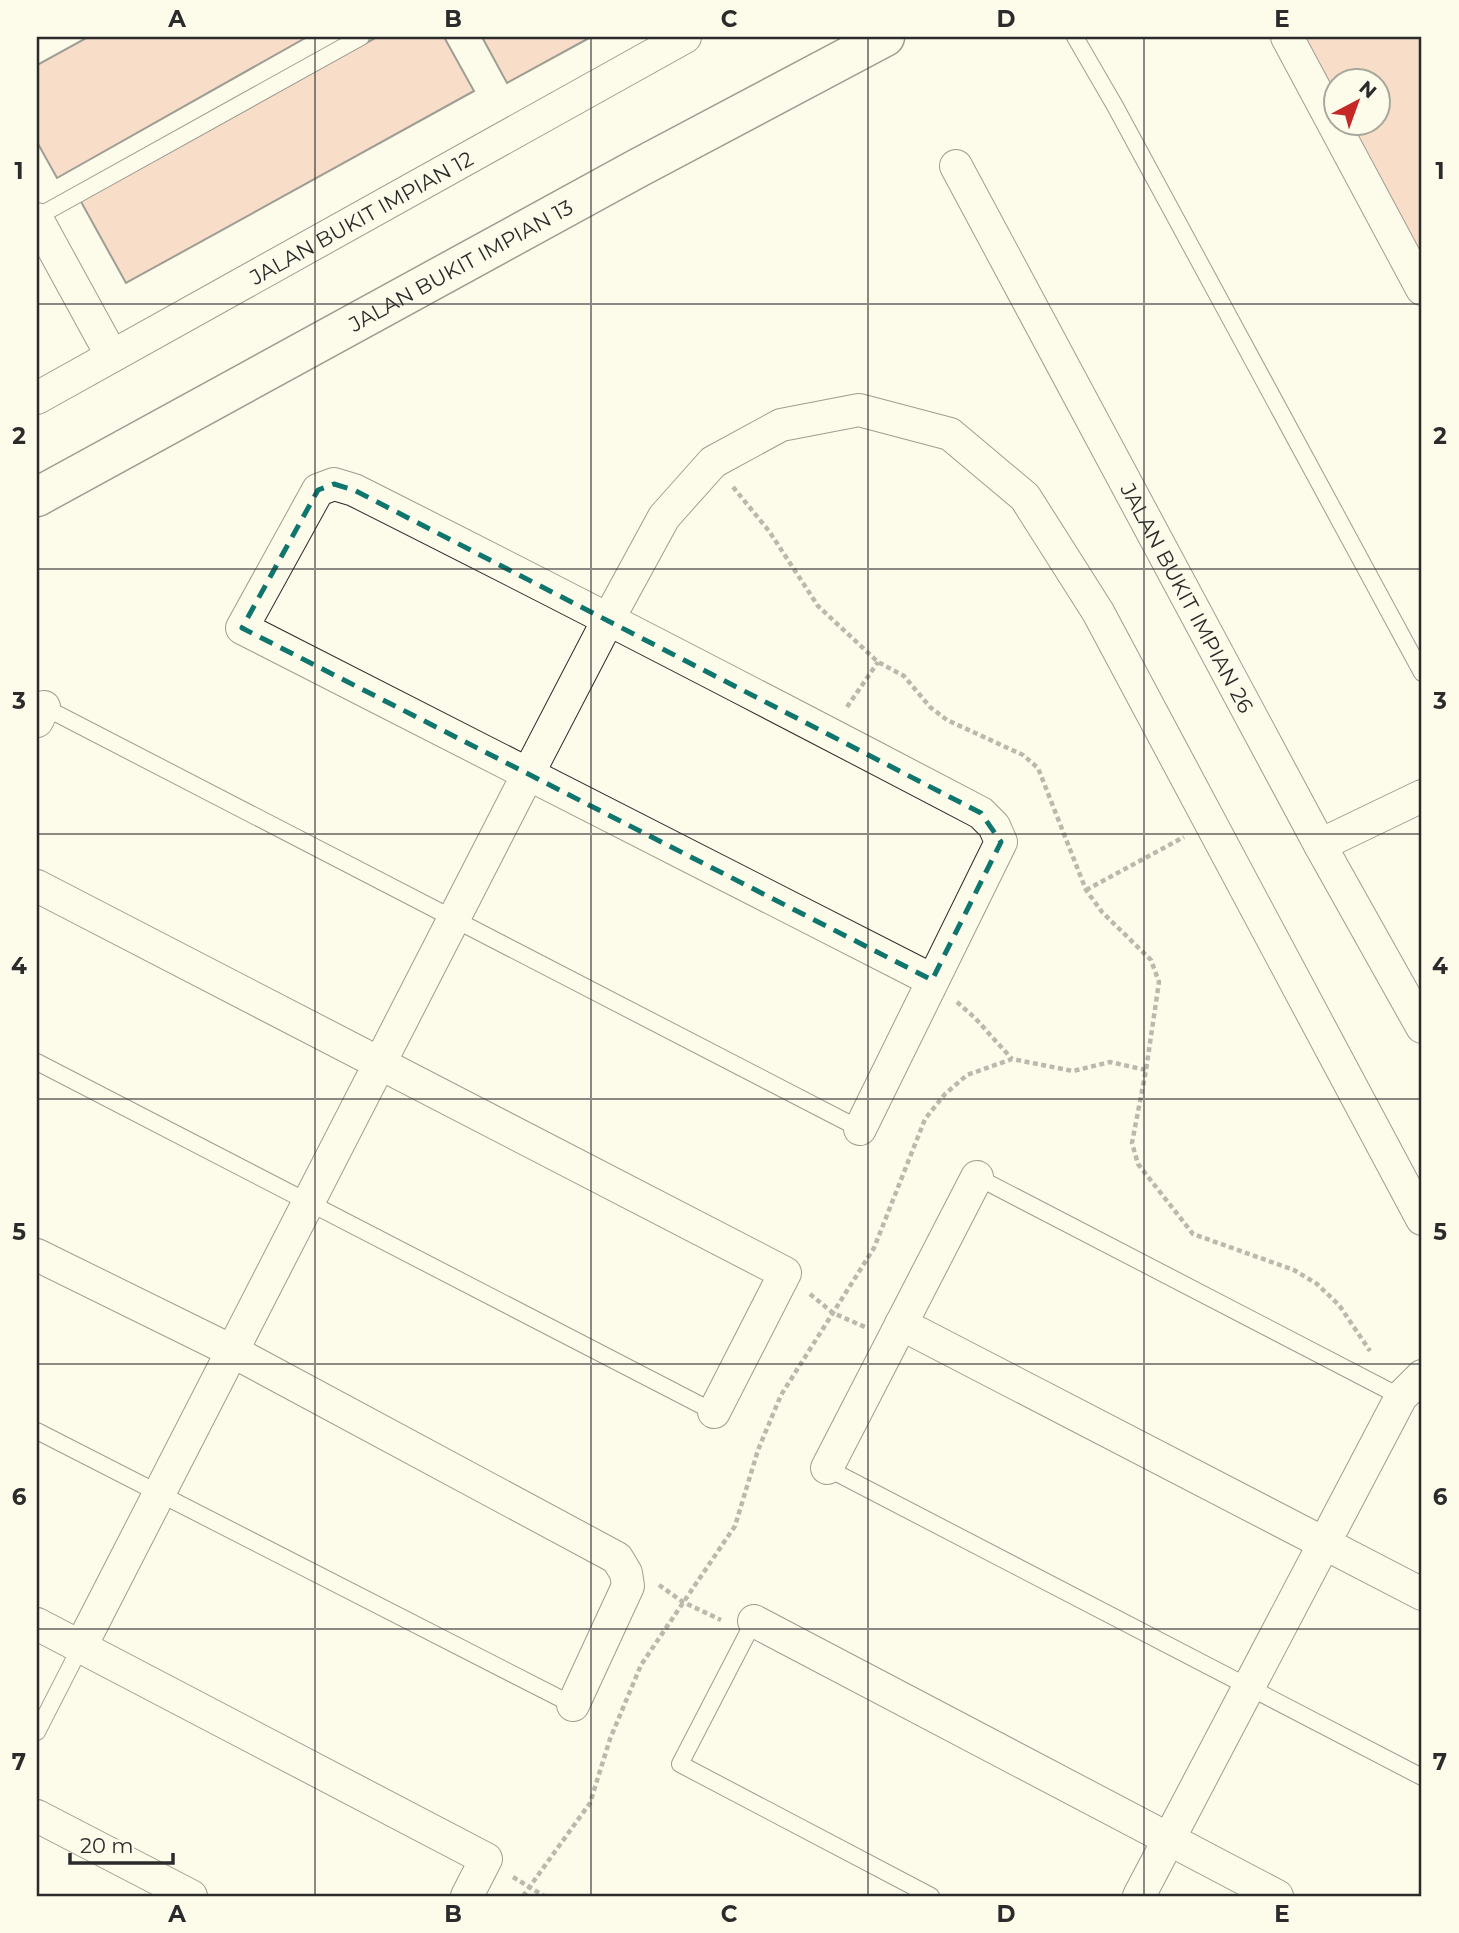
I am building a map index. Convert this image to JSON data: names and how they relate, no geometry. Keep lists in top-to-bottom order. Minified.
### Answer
{"streets":{"street":["JALAN BUKIT IMPIAN 12","JALAN BUKIT IMPIAN 13","JALAN BUKIT IMPIAN 26"]},"scale_bar":"20 m","north":"top right","grid":{"columns":["A","B","C","D","E"],"rows":["1","2","3","4","5","6","7"]}}
